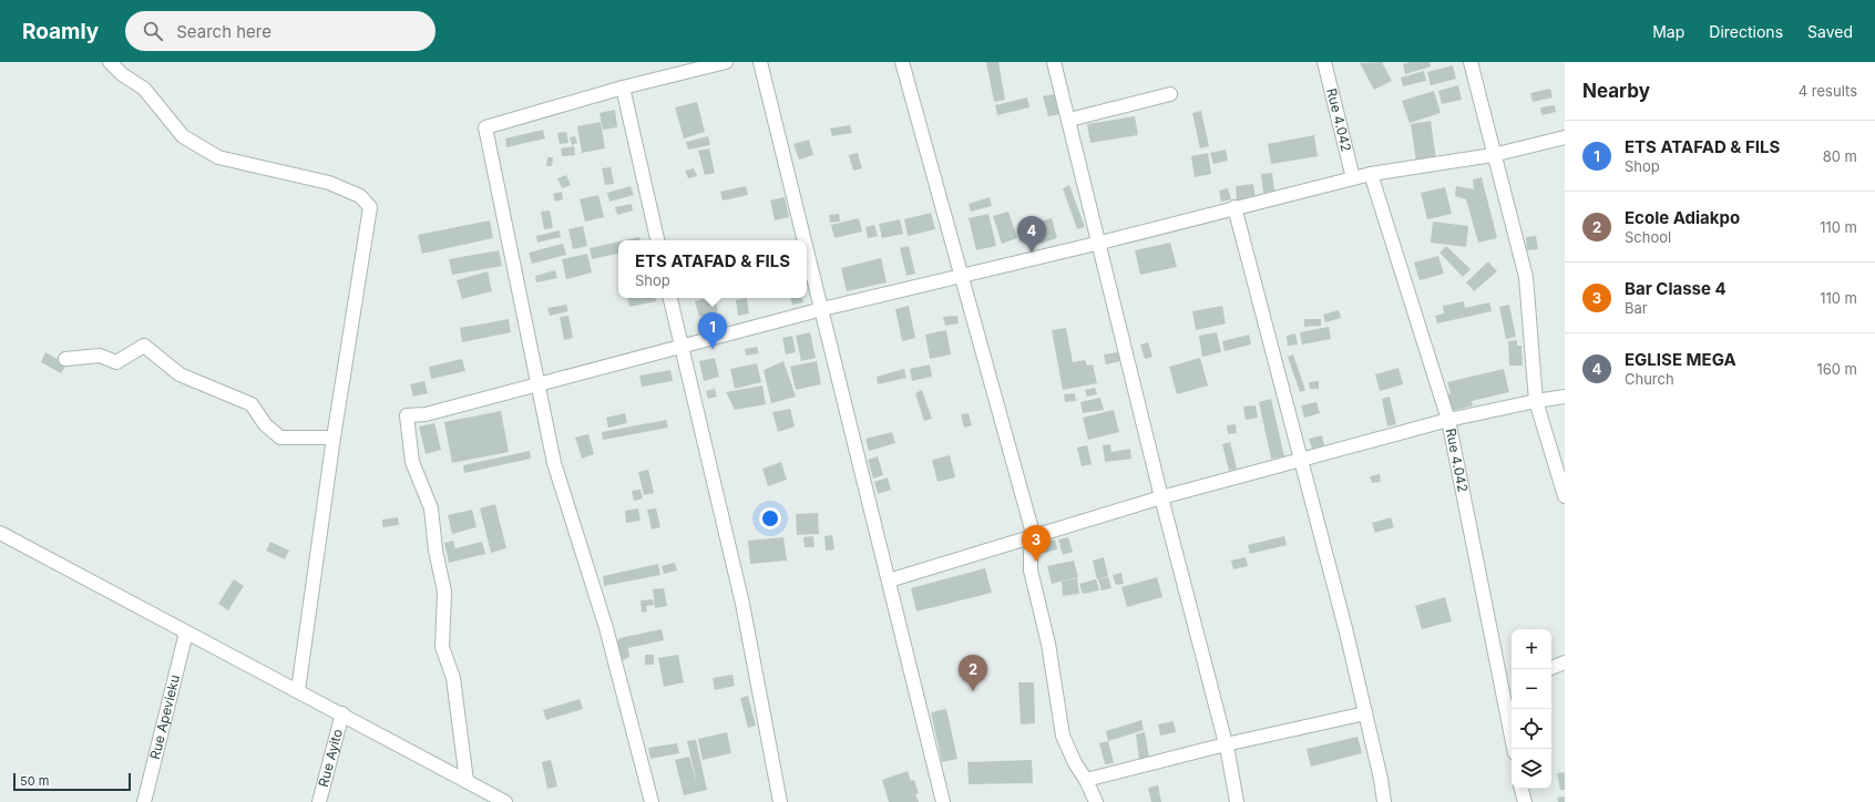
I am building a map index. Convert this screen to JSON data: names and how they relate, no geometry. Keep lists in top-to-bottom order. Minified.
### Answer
{"streets":{"street":["Rue 4.042","Rue Apevieku","Rue Ayito"]},"scale_bar":"50 m","page":{"header":"Roamly","search":"Search here","nav":["Map","Directions","Saved"],"heading":["Nearby","4 results"],"list":[{"mark":"1","name":"ETS ATAFAD & FILS","note":"Shop","value":"80 m"},{"mark":"2","name":"Ecole Adiakpo","note":"School","value":"110 m"},{"mark":"3","name":"Bar Classe 4","note":"Bar","value":"110 m"},{"mark":"4","name":"EGLISE MEGA","note":"Church","value":"160 m"}],"pins":["4","1","3","2"],"popup":["ETS ATAFAD & FILS","Shop"],"map_buttons":["+","−"],"scale":"50 m"}}
